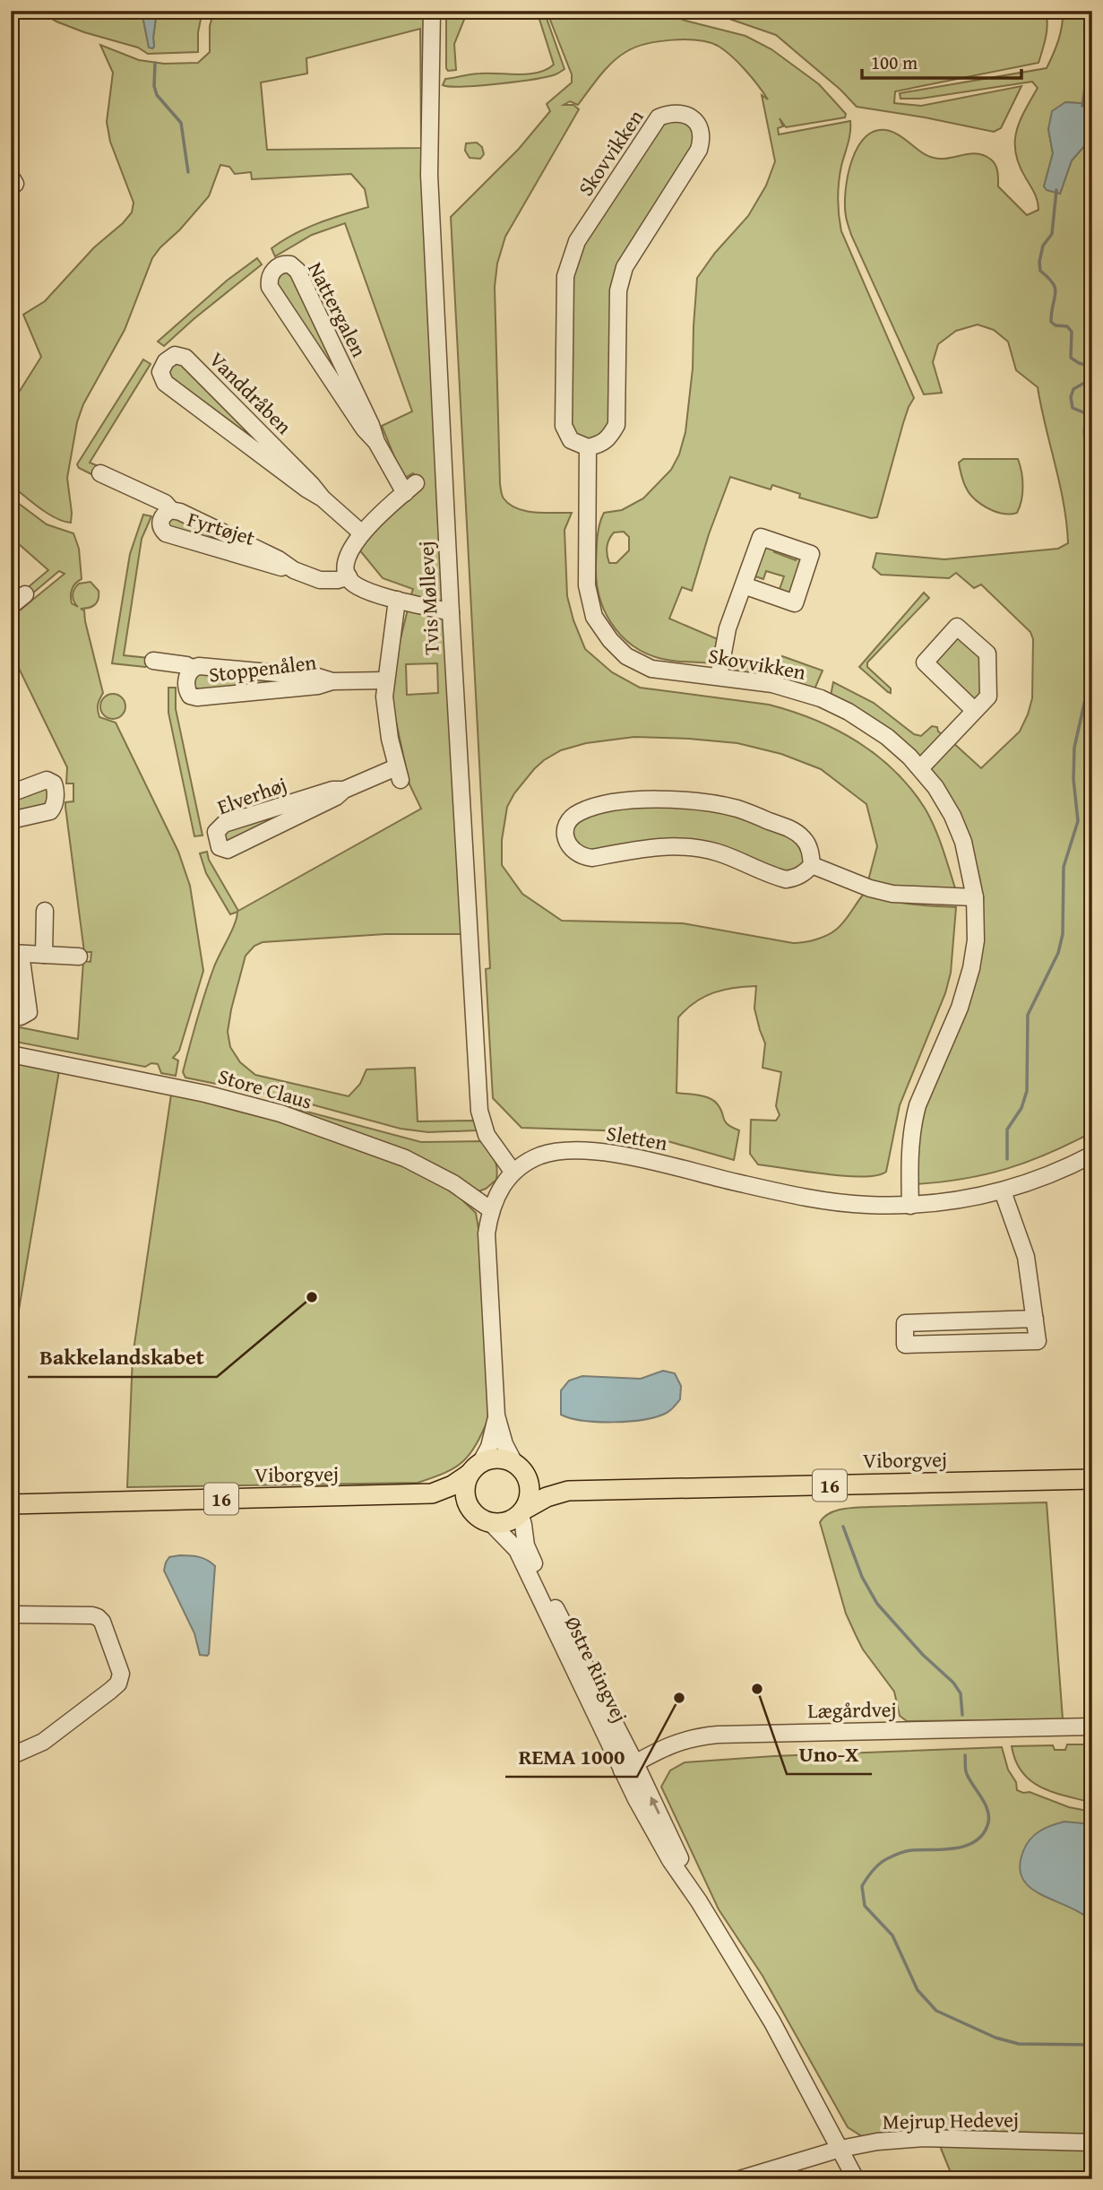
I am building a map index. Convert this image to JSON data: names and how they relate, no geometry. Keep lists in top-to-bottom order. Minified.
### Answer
{"streets":{"main road":["Viborgvej","16"],"street":["Skovvikken","Nattergalen","Vanddråben","Fyrtøjet","Tvis Møllevej","Stoppenålen","Elverhøj","Store Claus","Sletten","Østre Ringvej","Lægårdvej","Mejrup Hedevej"]},"crossings":[["Skovvikken","Sletten"],["Nattergalen","Vanddråben"],["Tvis Møllevej","Sletten"],["Stoppenålen","Elverhøj"],["Store Claus","Sletten"],["Sletten","Viborgvej"],["Sletten","16"],["Sletten","Østre Ringvej"],["Viborgvej","16"],["Viborgvej","Østre Ringvej"],["16","Østre Ringvej"],["Østre Ringvej","Lægårdvej"],["Østre Ringvej","Mejrup Hedevej"]],"places":["Bakkelandskabet","Uno-X","REMA 1000"],"scale_bar":"100 m"}
